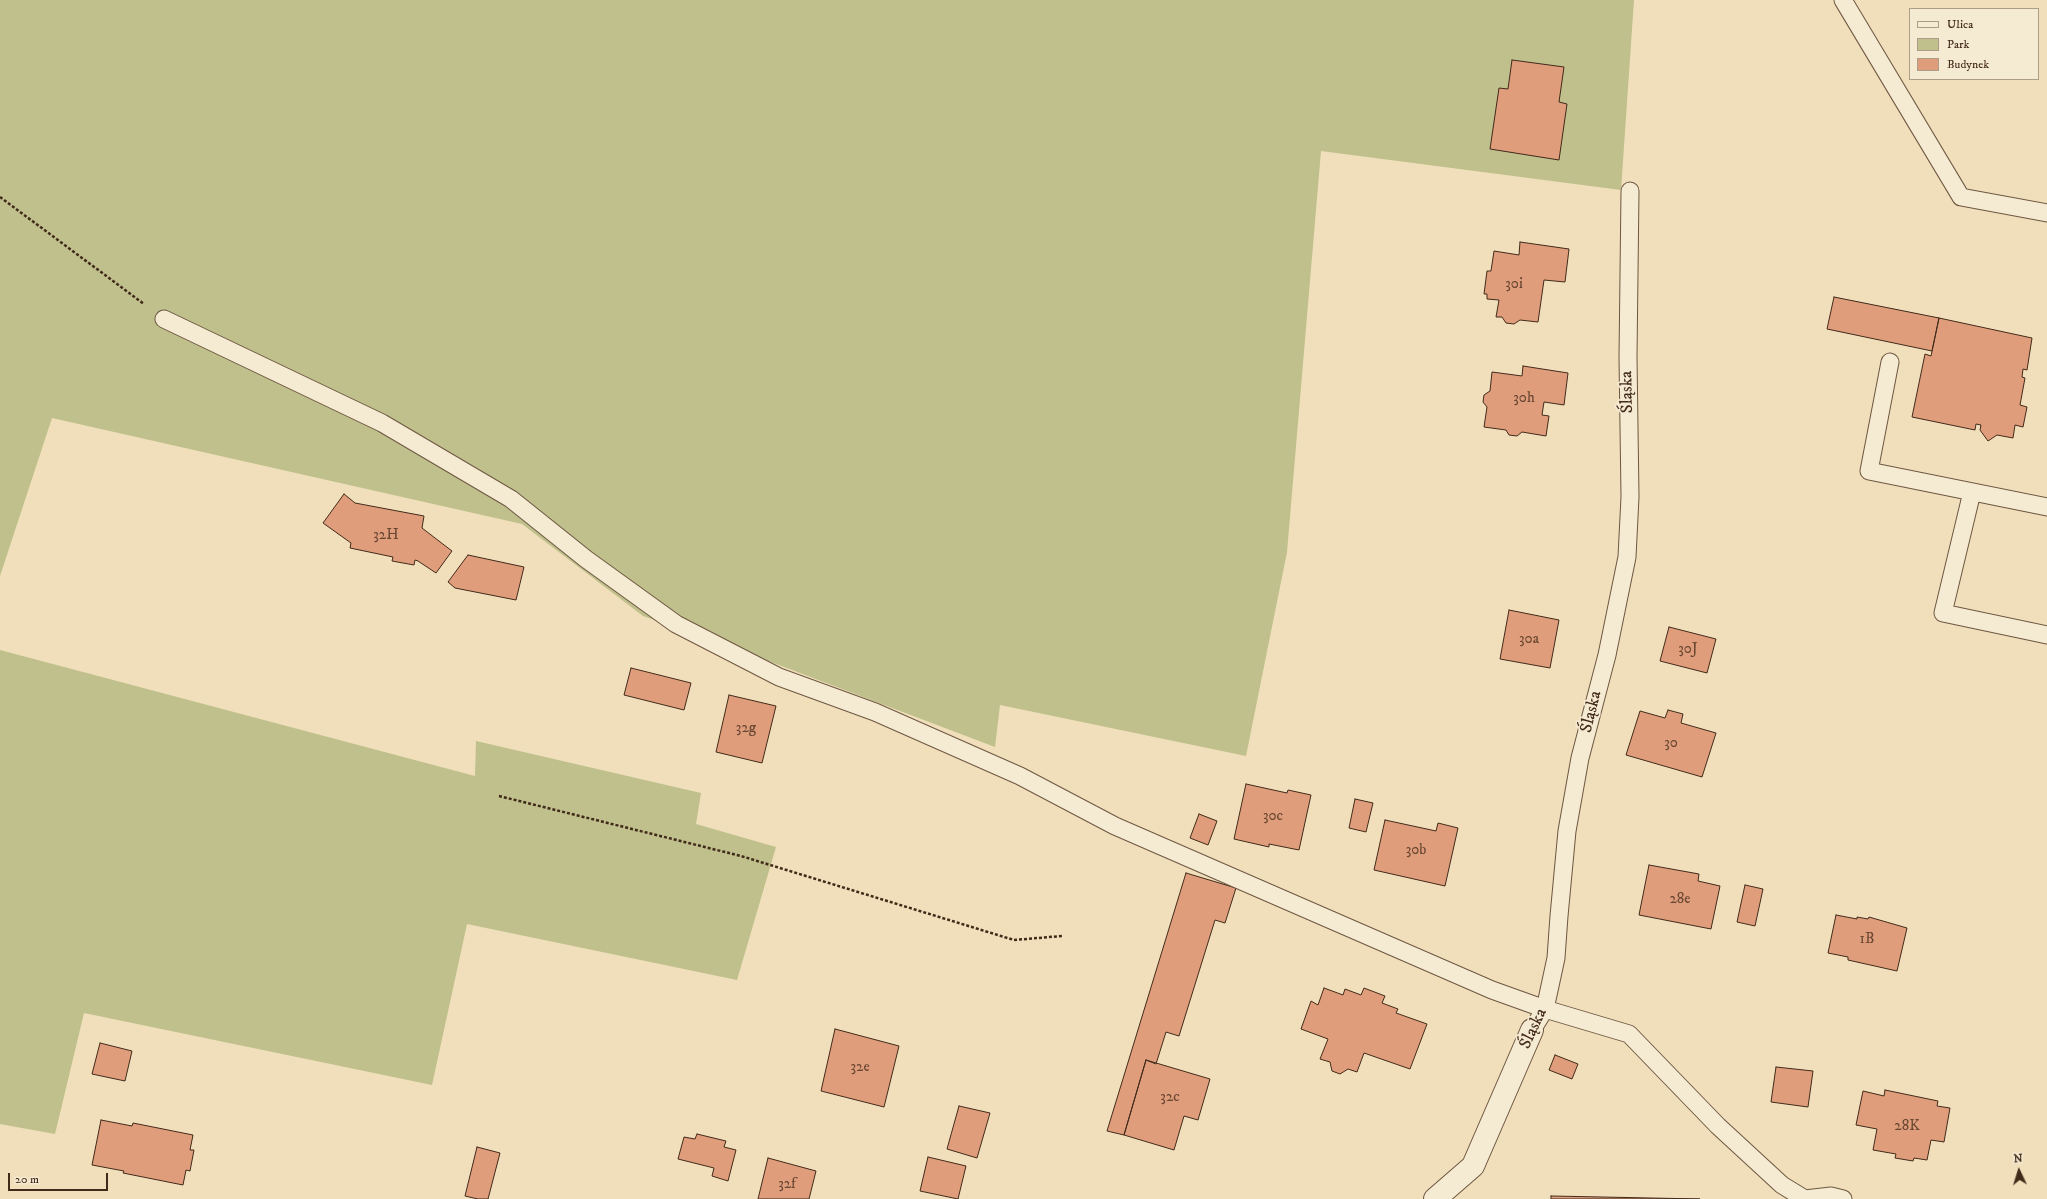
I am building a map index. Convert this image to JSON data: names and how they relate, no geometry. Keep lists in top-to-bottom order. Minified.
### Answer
{"streets":{"street":["Śląska"]},"house_numbers":["30i","30h","32H","30a","30J","32g","30","30c","30b","28e","1B","32e","32c","28K","32f"],"legend":["Ulica","Park","Budynek"],"scale_bar":"20 m","north":"top"}
